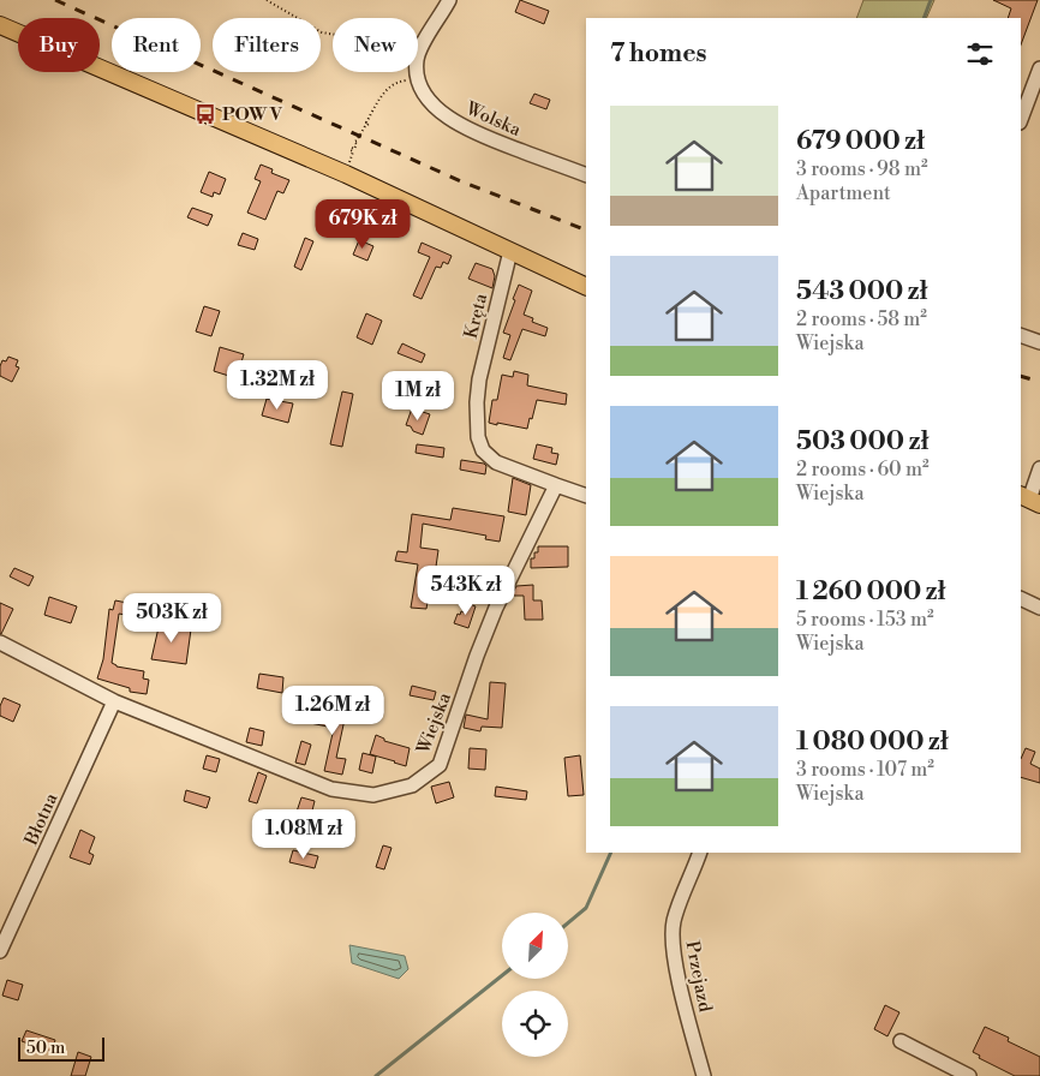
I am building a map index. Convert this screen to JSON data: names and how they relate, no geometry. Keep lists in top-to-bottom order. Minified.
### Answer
{"streets":{"street":["Wolska","Kręta","Wiejska","Błotna","Przejazd"]},"crossings":[["Kręta","Wiejska"],["Wiejska","Błotna"]],"places":{"bus stop":["POW V"]},"scale_bar":"50 m","north":"top right","page":{"chip":["Buy","Rent","Filters","New"],"heading":"7 homes","list":[{"name":"679 000 zł","note":"3 rooms · 98 m² · Apartment"},{"name":"543 000 zł","note":"2 rooms · 58 m² · Wiejska"},{"name":"503 000 zł","note":"2 rooms · 60 m² · Wiejska"},{"name":"1 260 000 zł","note":"5 rooms · 153 m² · Wiejska"},{"name":"1 080 000 zł","note":"3 rooms · 107 m² · Wiejska"}],"price":["679K zł","1.32M zł","1M zł","543K zł","503K zł","1.26M zł","1.08M zł"],"scale":"50 m"}}
